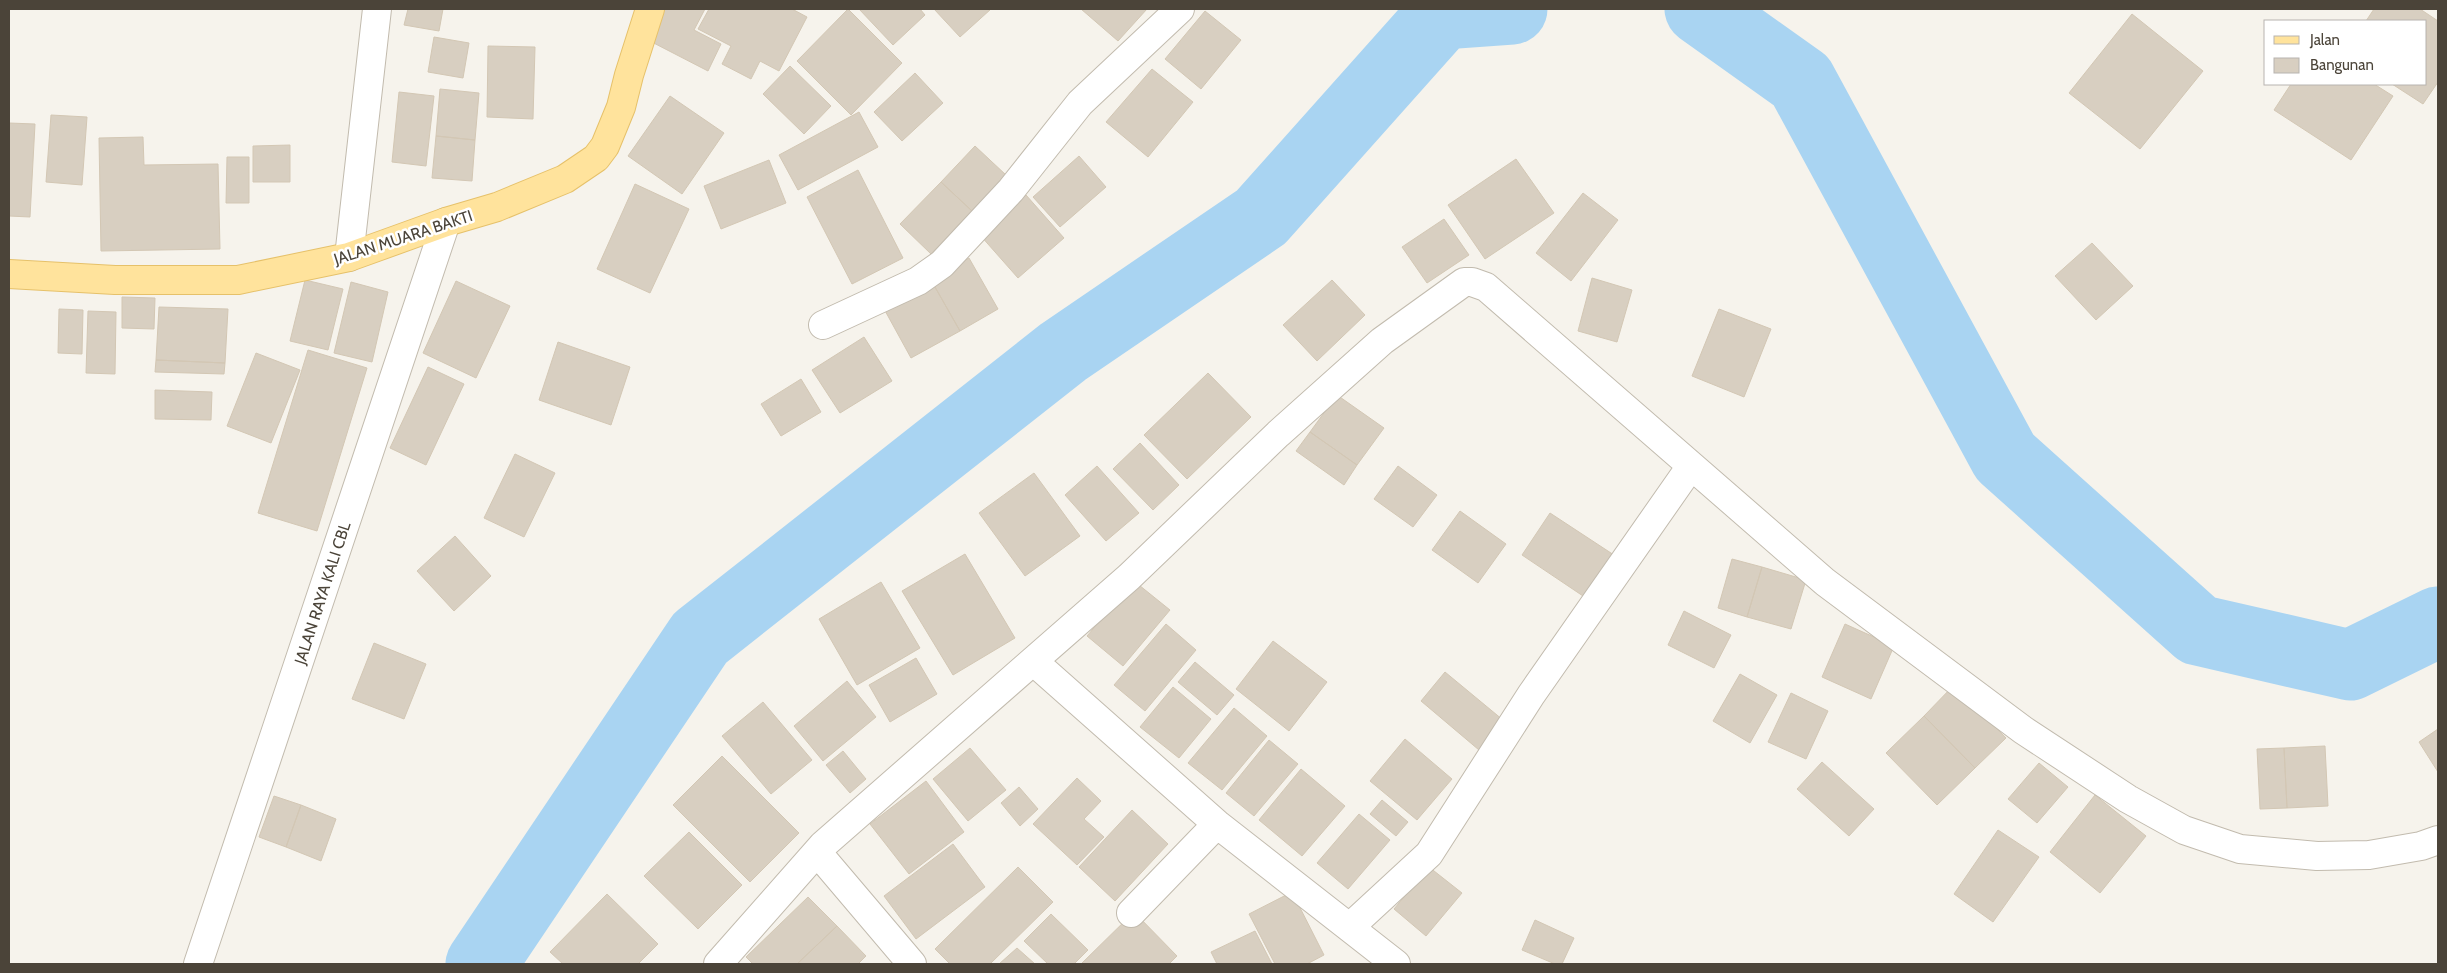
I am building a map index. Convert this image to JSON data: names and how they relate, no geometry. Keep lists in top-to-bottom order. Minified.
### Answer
{"streets":{"main road":["JALAN MUARA BAKTI"],"street":["JALAN RAYA KALI CBL"]},"crossings":[["JALAN MUARA BAKTI","JALAN RAYA KALI CBL"]],"legend":["Jalan","Bangunan"]}
